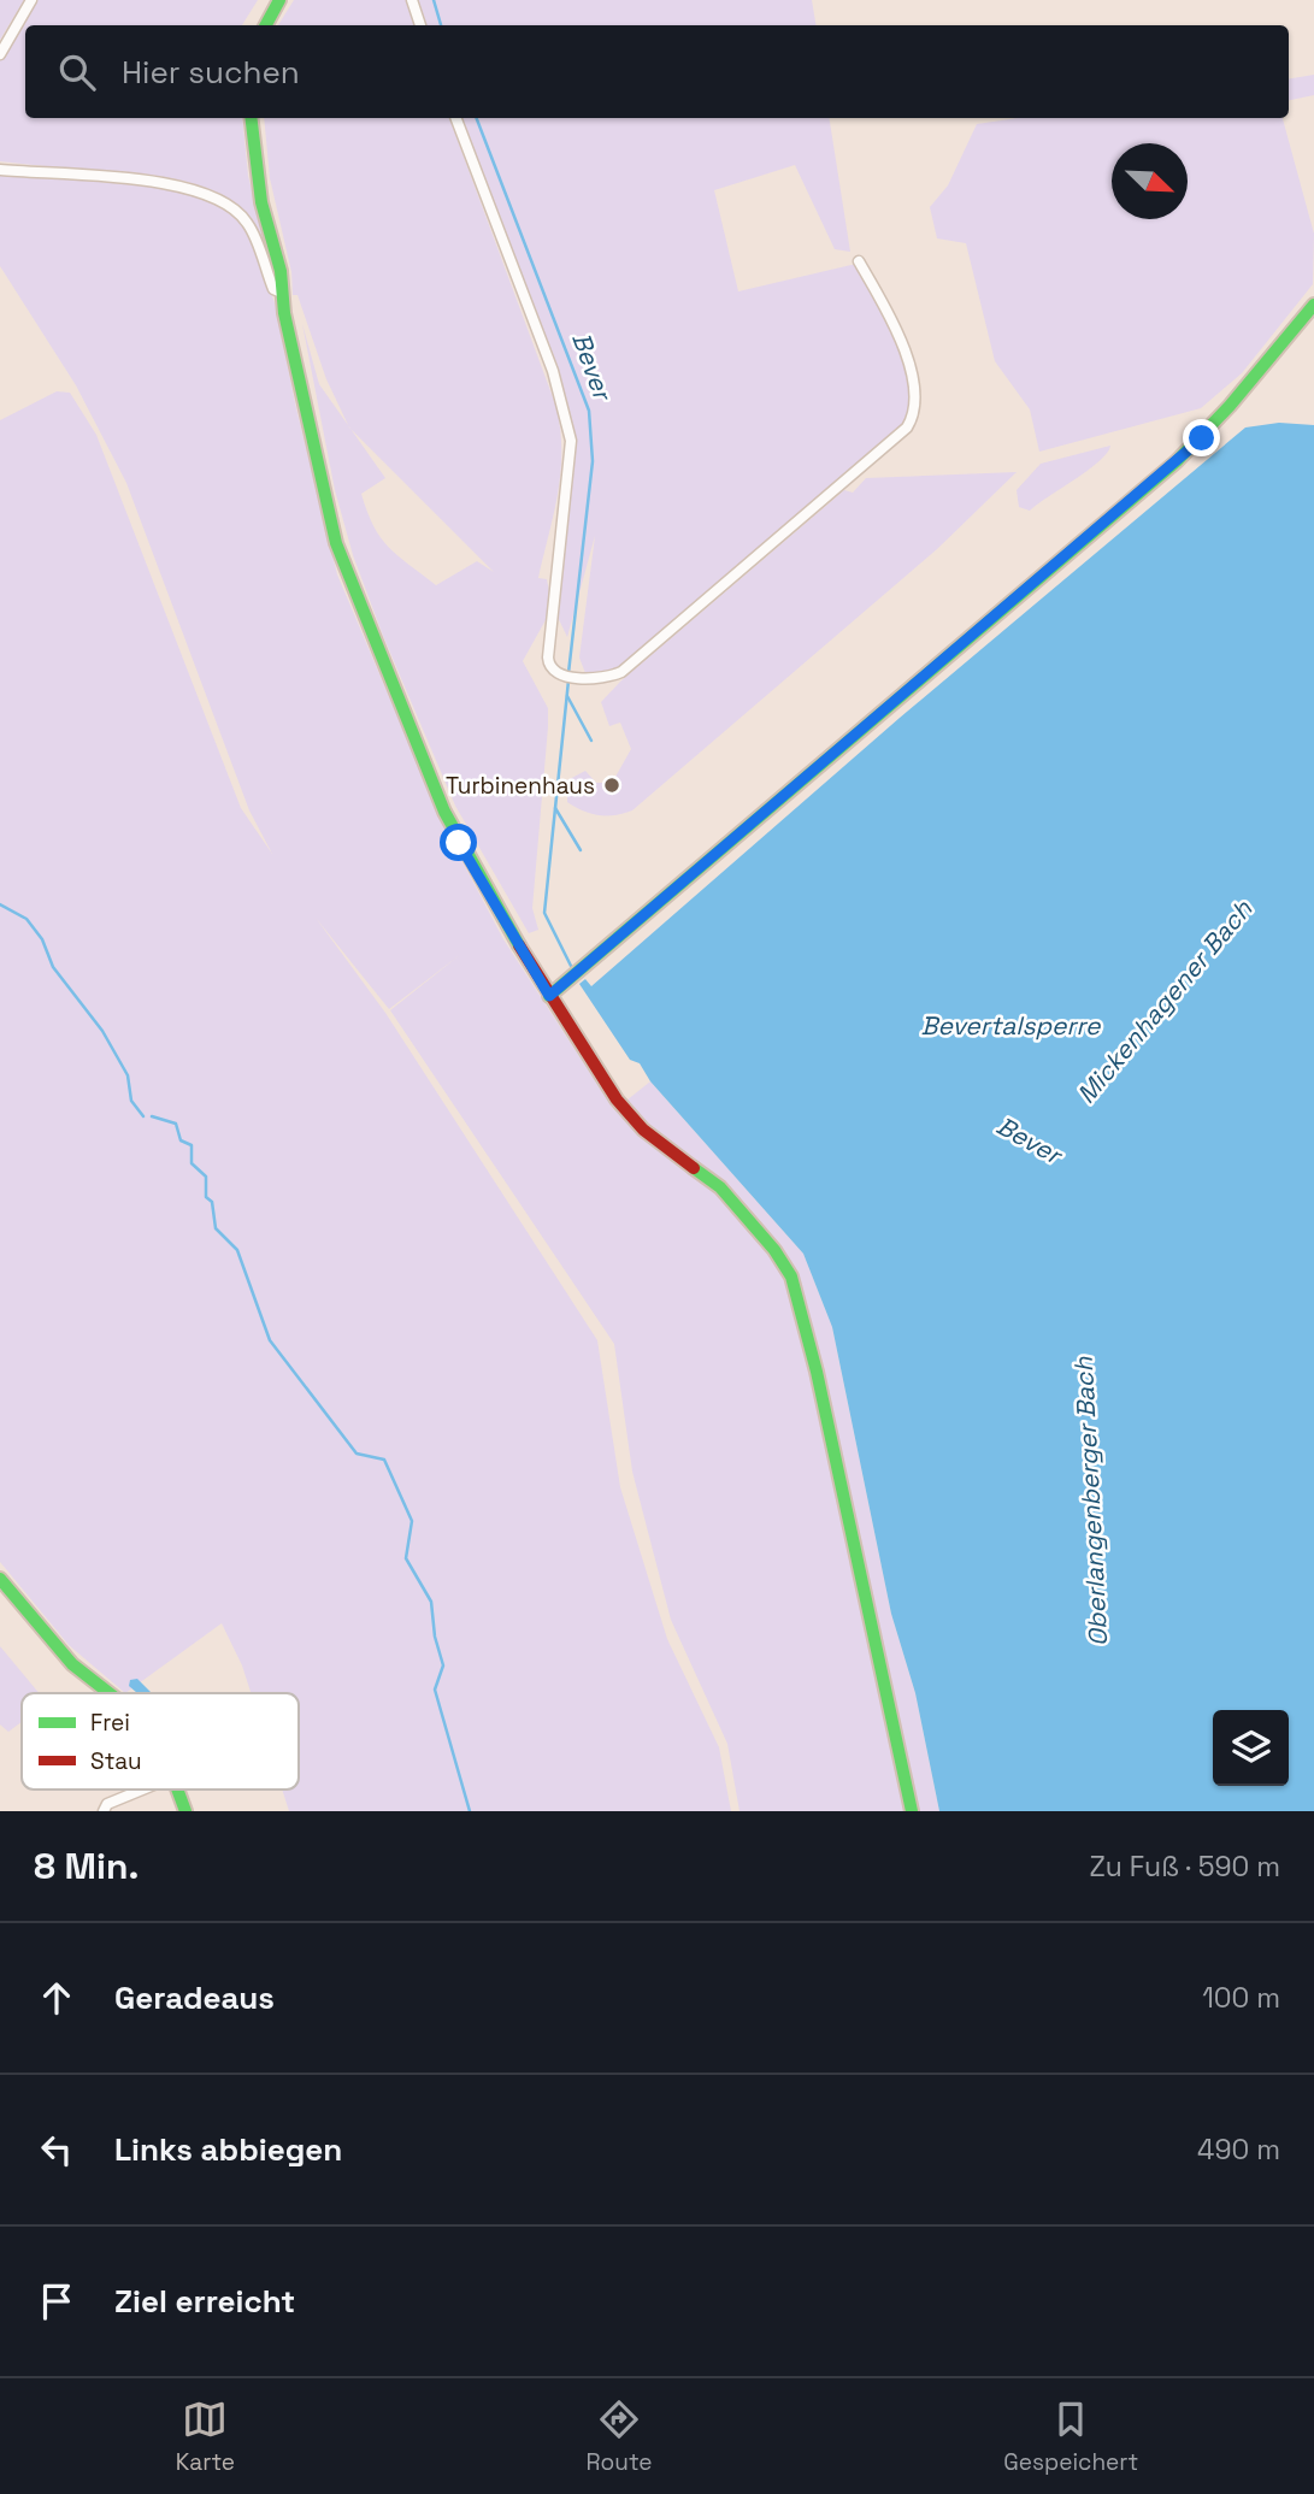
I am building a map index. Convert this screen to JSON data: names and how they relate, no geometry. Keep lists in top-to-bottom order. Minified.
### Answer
{"water":["Bever","Mickenhagener Bach","Bevertalsperre","Oberlangenberger Bach"],"places":["Turbinenhaus"],"legend":["Frei","Stau"],"north":"bottom right","page":{"search":"Hier suchen","heading":["8 Min.","Zu Fuß · 590 m"],"list":[["Geradeaus","100 m"],["Links abbiegen","490 m"],"Ziel erreicht"],"nav":["Karte","Route","Gespeichert"]}}
